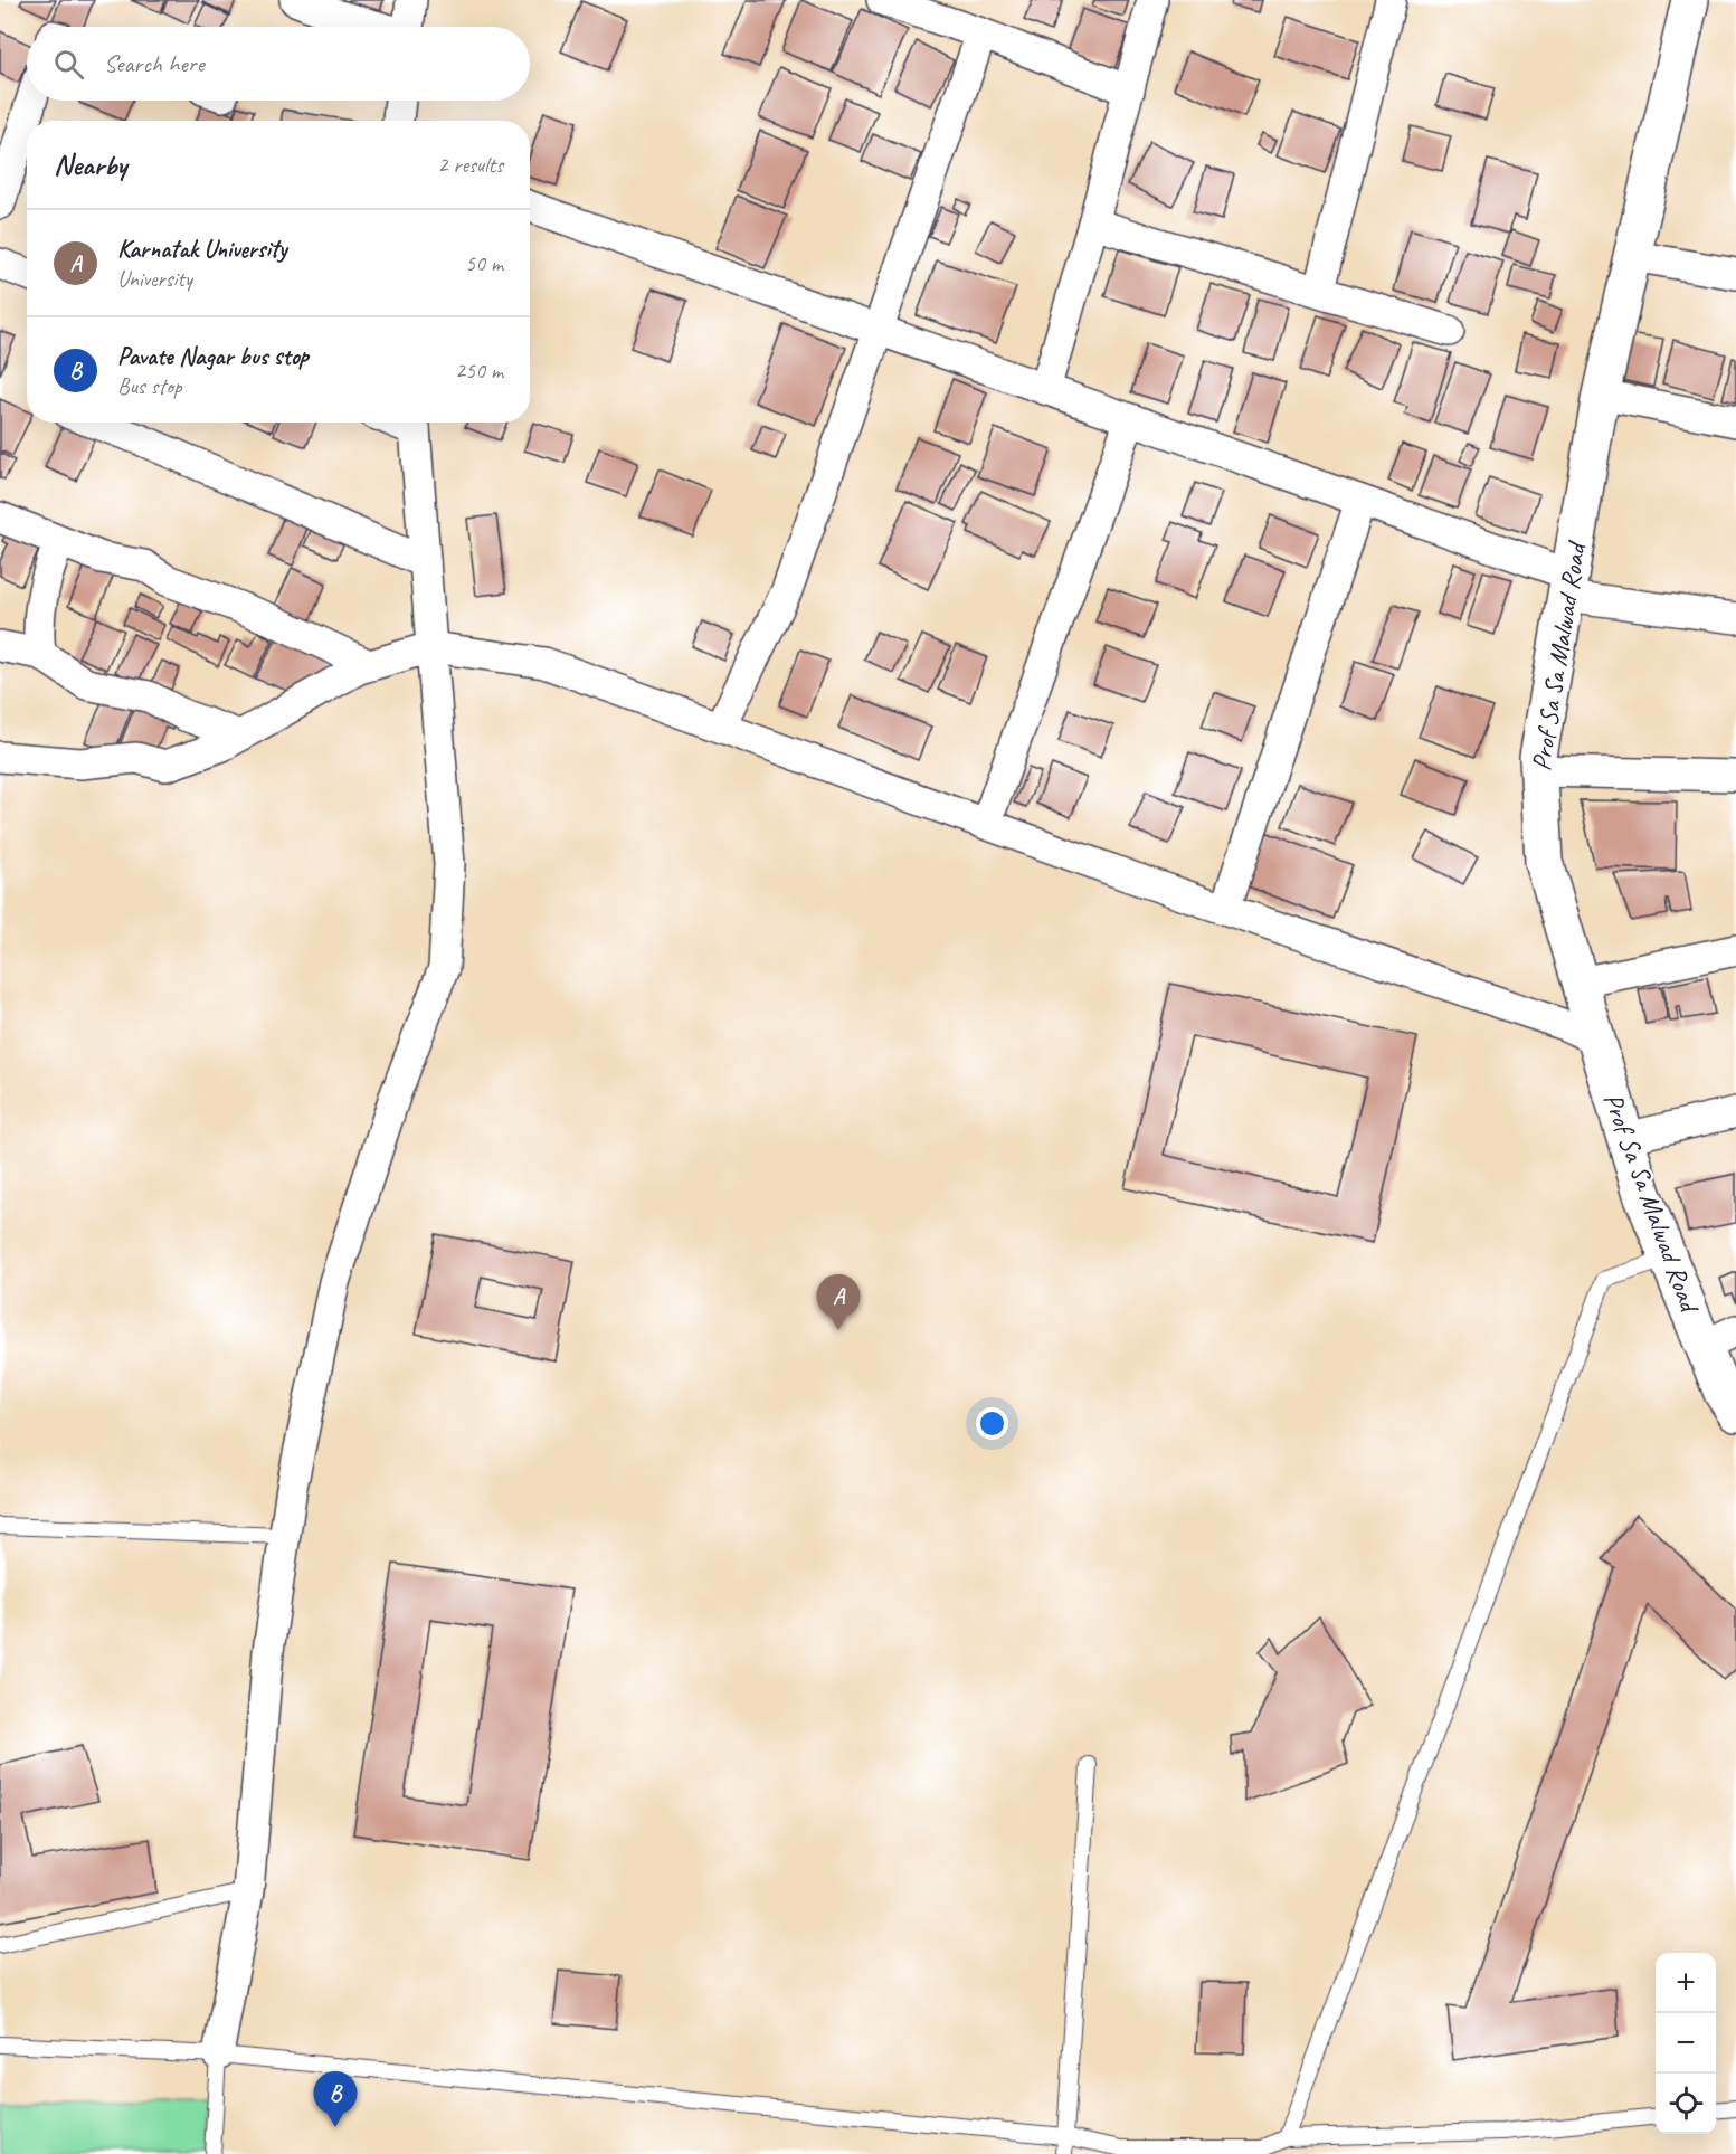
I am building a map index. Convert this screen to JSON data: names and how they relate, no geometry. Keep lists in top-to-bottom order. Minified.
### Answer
{"streets":{"street":["Prof Sa Sa Malwad Road"]},"page":{"search":"Search here","heading":["Nearby","2 results"],"list":[{"mark":"A","name":"Karnatak University","note":"University","value":"50 m"},{"mark":"B","name":"Pavate Nagar bus stop","note":"Bus stop","value":"250 m"}],"pins":["A","B"],"map_buttons":["+","−"]}}
